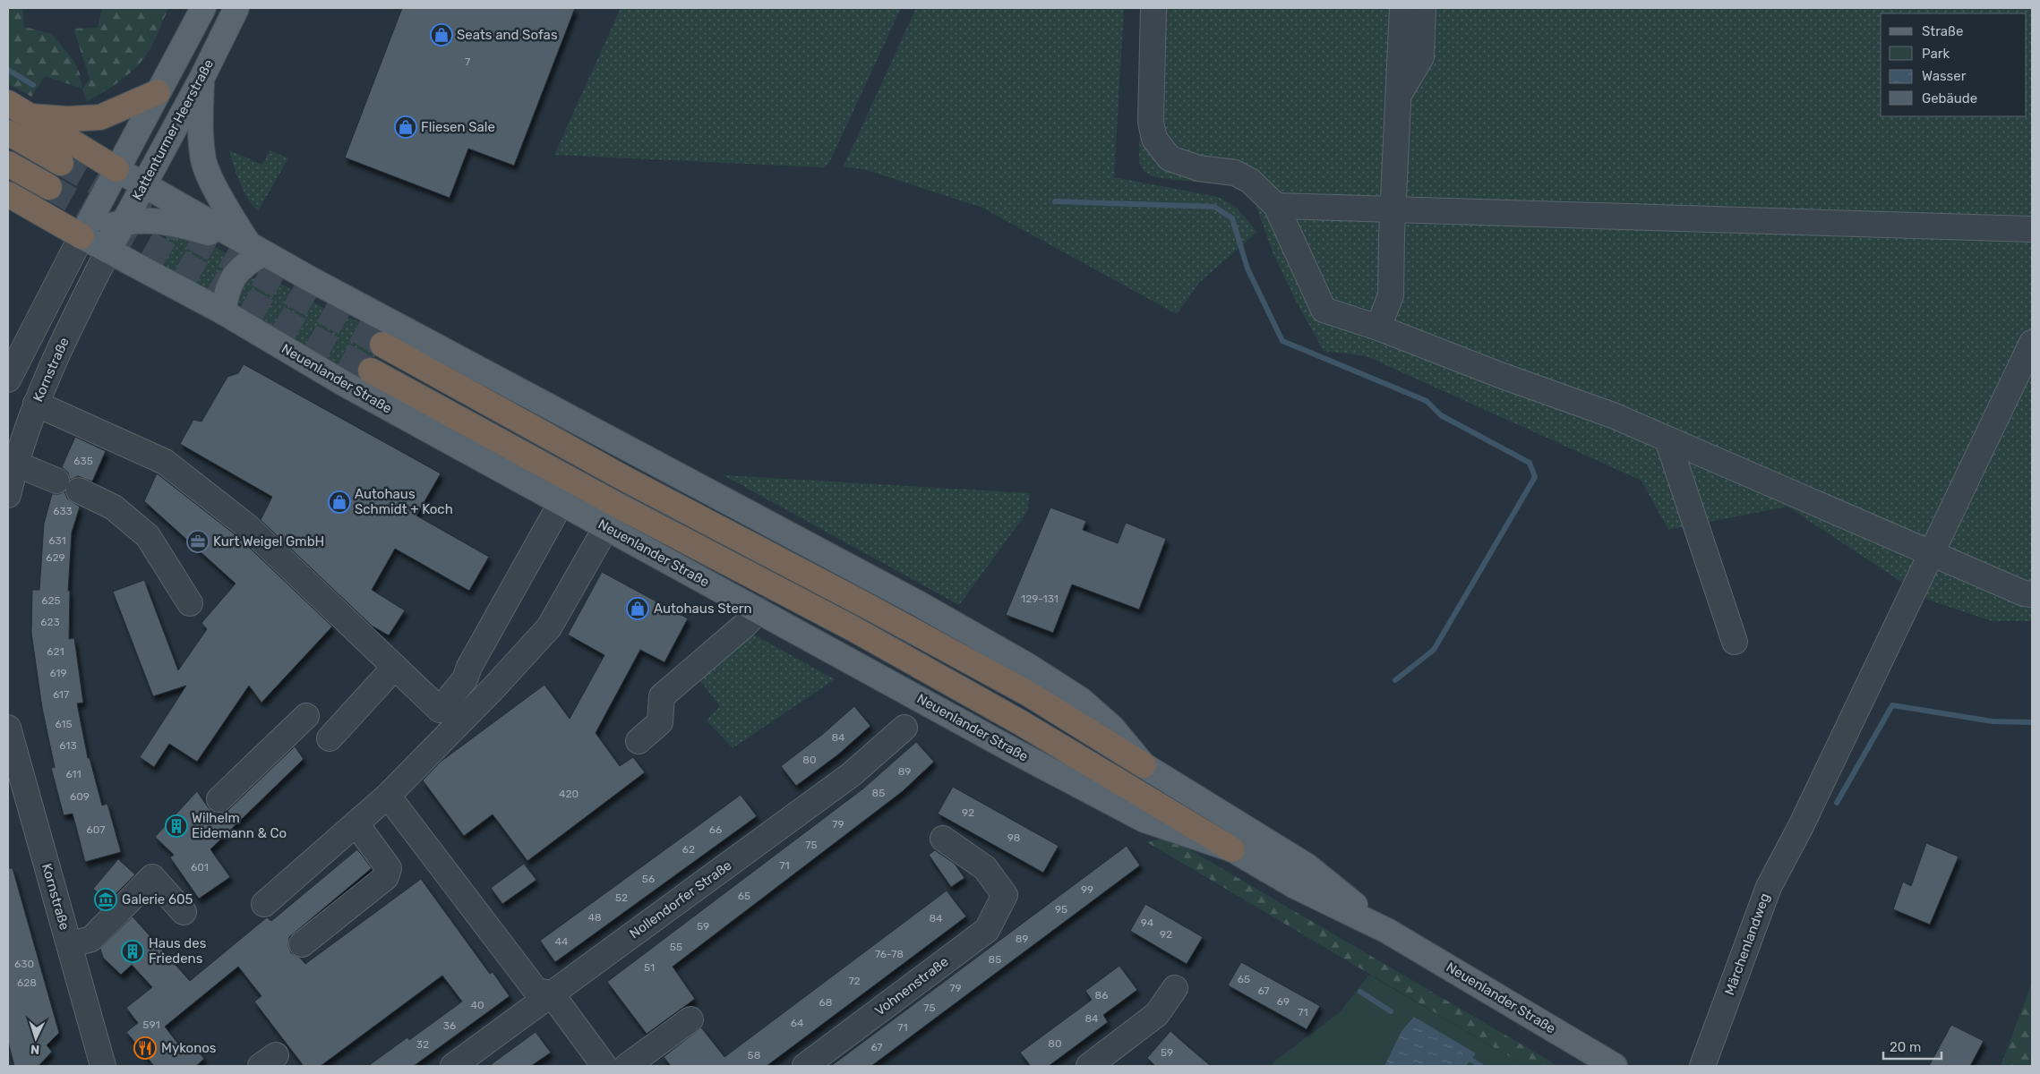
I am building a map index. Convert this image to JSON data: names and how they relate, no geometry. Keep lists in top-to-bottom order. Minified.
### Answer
{"streets":{"highway":["Neuenlander Straße"],"main road":["Kattenturmer Heerstraße"],"street":["Kornstraße","Nollendorfer Straße","Märchenlandweg","Vohnenstraße"]},"crossings":[["Kattenturmer Heerstraße","Kornstraße"],["Kattenturmer Heerstraße","Neuenlander Straße"],["Kornstraße","Neuenlander Straße"]],"places":{"shop":["Seats and Sofas","Fliesen Sale","Autohaus Schmidt + Koch","Autohaus Stern"],"office":["Kurt Weigel GmbH"],"building":["Wilhelm Eidemann & Co","Haus des Friedens"],"museum":["Galerie 605"],"restaurant":["Mykonos"]},"house_numbers":["7","635","633","631","629","129-131","625","623","621","619","617","615","84","613","80","89","611","85","420","609","92","79","607","66","98","75","62","71","601","56","99","65","52","95","48","84","94","59","92","89","44","55","76-78","85","630","51","65","72","628","79","67","86","69","68","40","75","71","84","64","591","36","71","80","32","67","59","58"],"legend":["Straße","Park","Wasser","Gebäude"],"scale_bar":"20 m","north":"bottom"}
